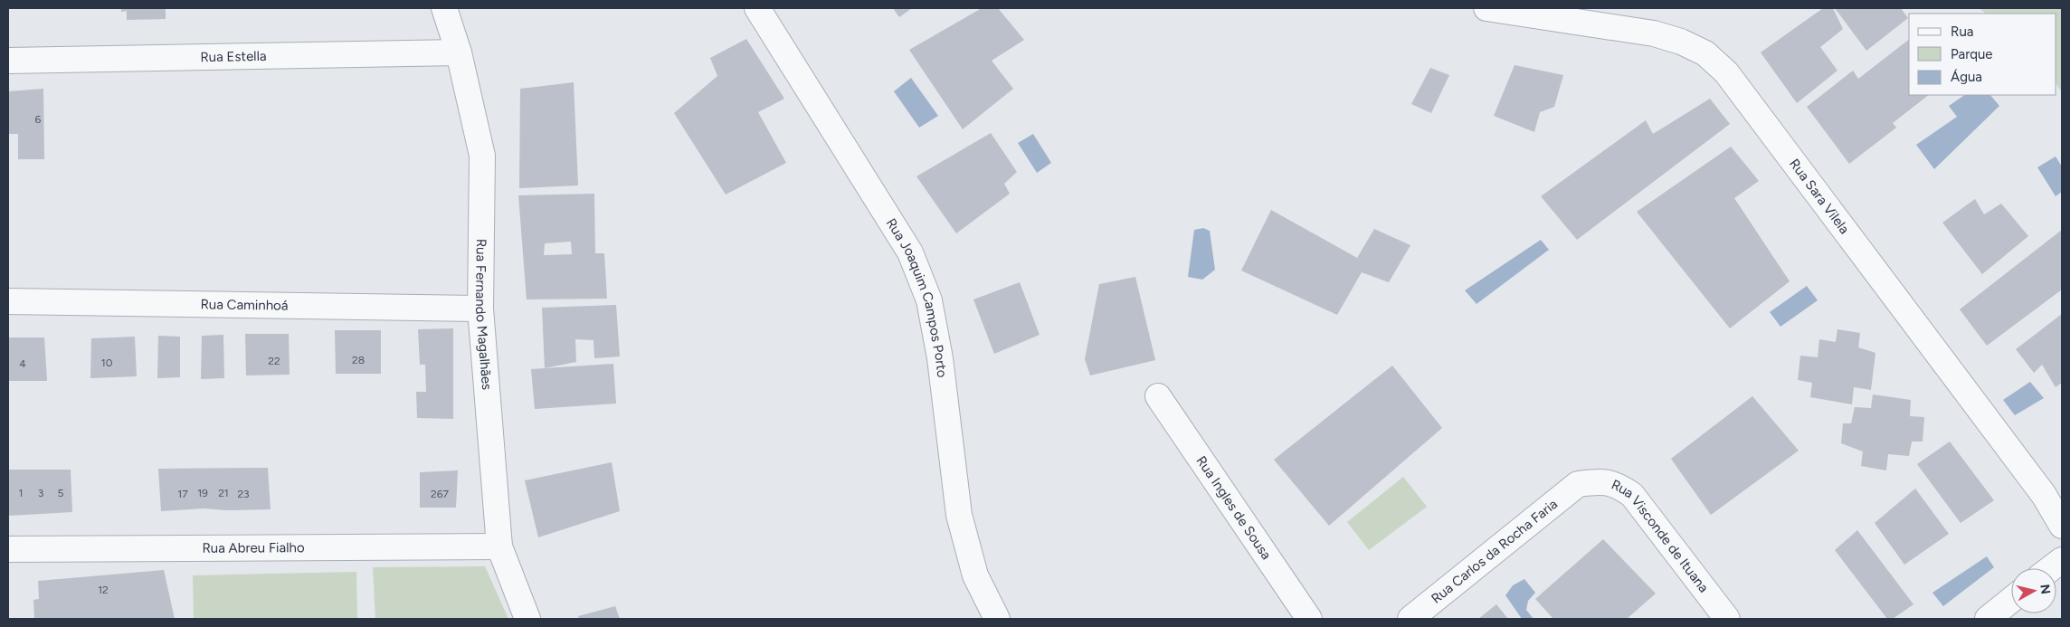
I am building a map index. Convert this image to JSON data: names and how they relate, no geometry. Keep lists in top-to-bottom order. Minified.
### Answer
{"streets":{"street":["Rua Estella","Rua Sara Vilela","Rua Joaquim Campos Porto","Rua Caminhoá","Rua Fernando Magalhães","Rua Ingles de Sousa","Rua Visconde de Ituana","Rua Abreu Fialho","Rua Carlos da Rocha Faria"]},"crossings":[["Rua Estella","Rua Fernando Magalhães"],["Rua Caminhoá","Rua Fernando Magalhães"],["Rua Fernando Magalhães","Rua Abreu Fialho"],["Rua Visconde de Ituana","Rua Carlos da Rocha Faria"]],"house_numbers":["6","28","22","10","4","1","3","5","19","21","17","23","267","12"],"legend":["Rua","Parque","Água"],"north":"right"}
